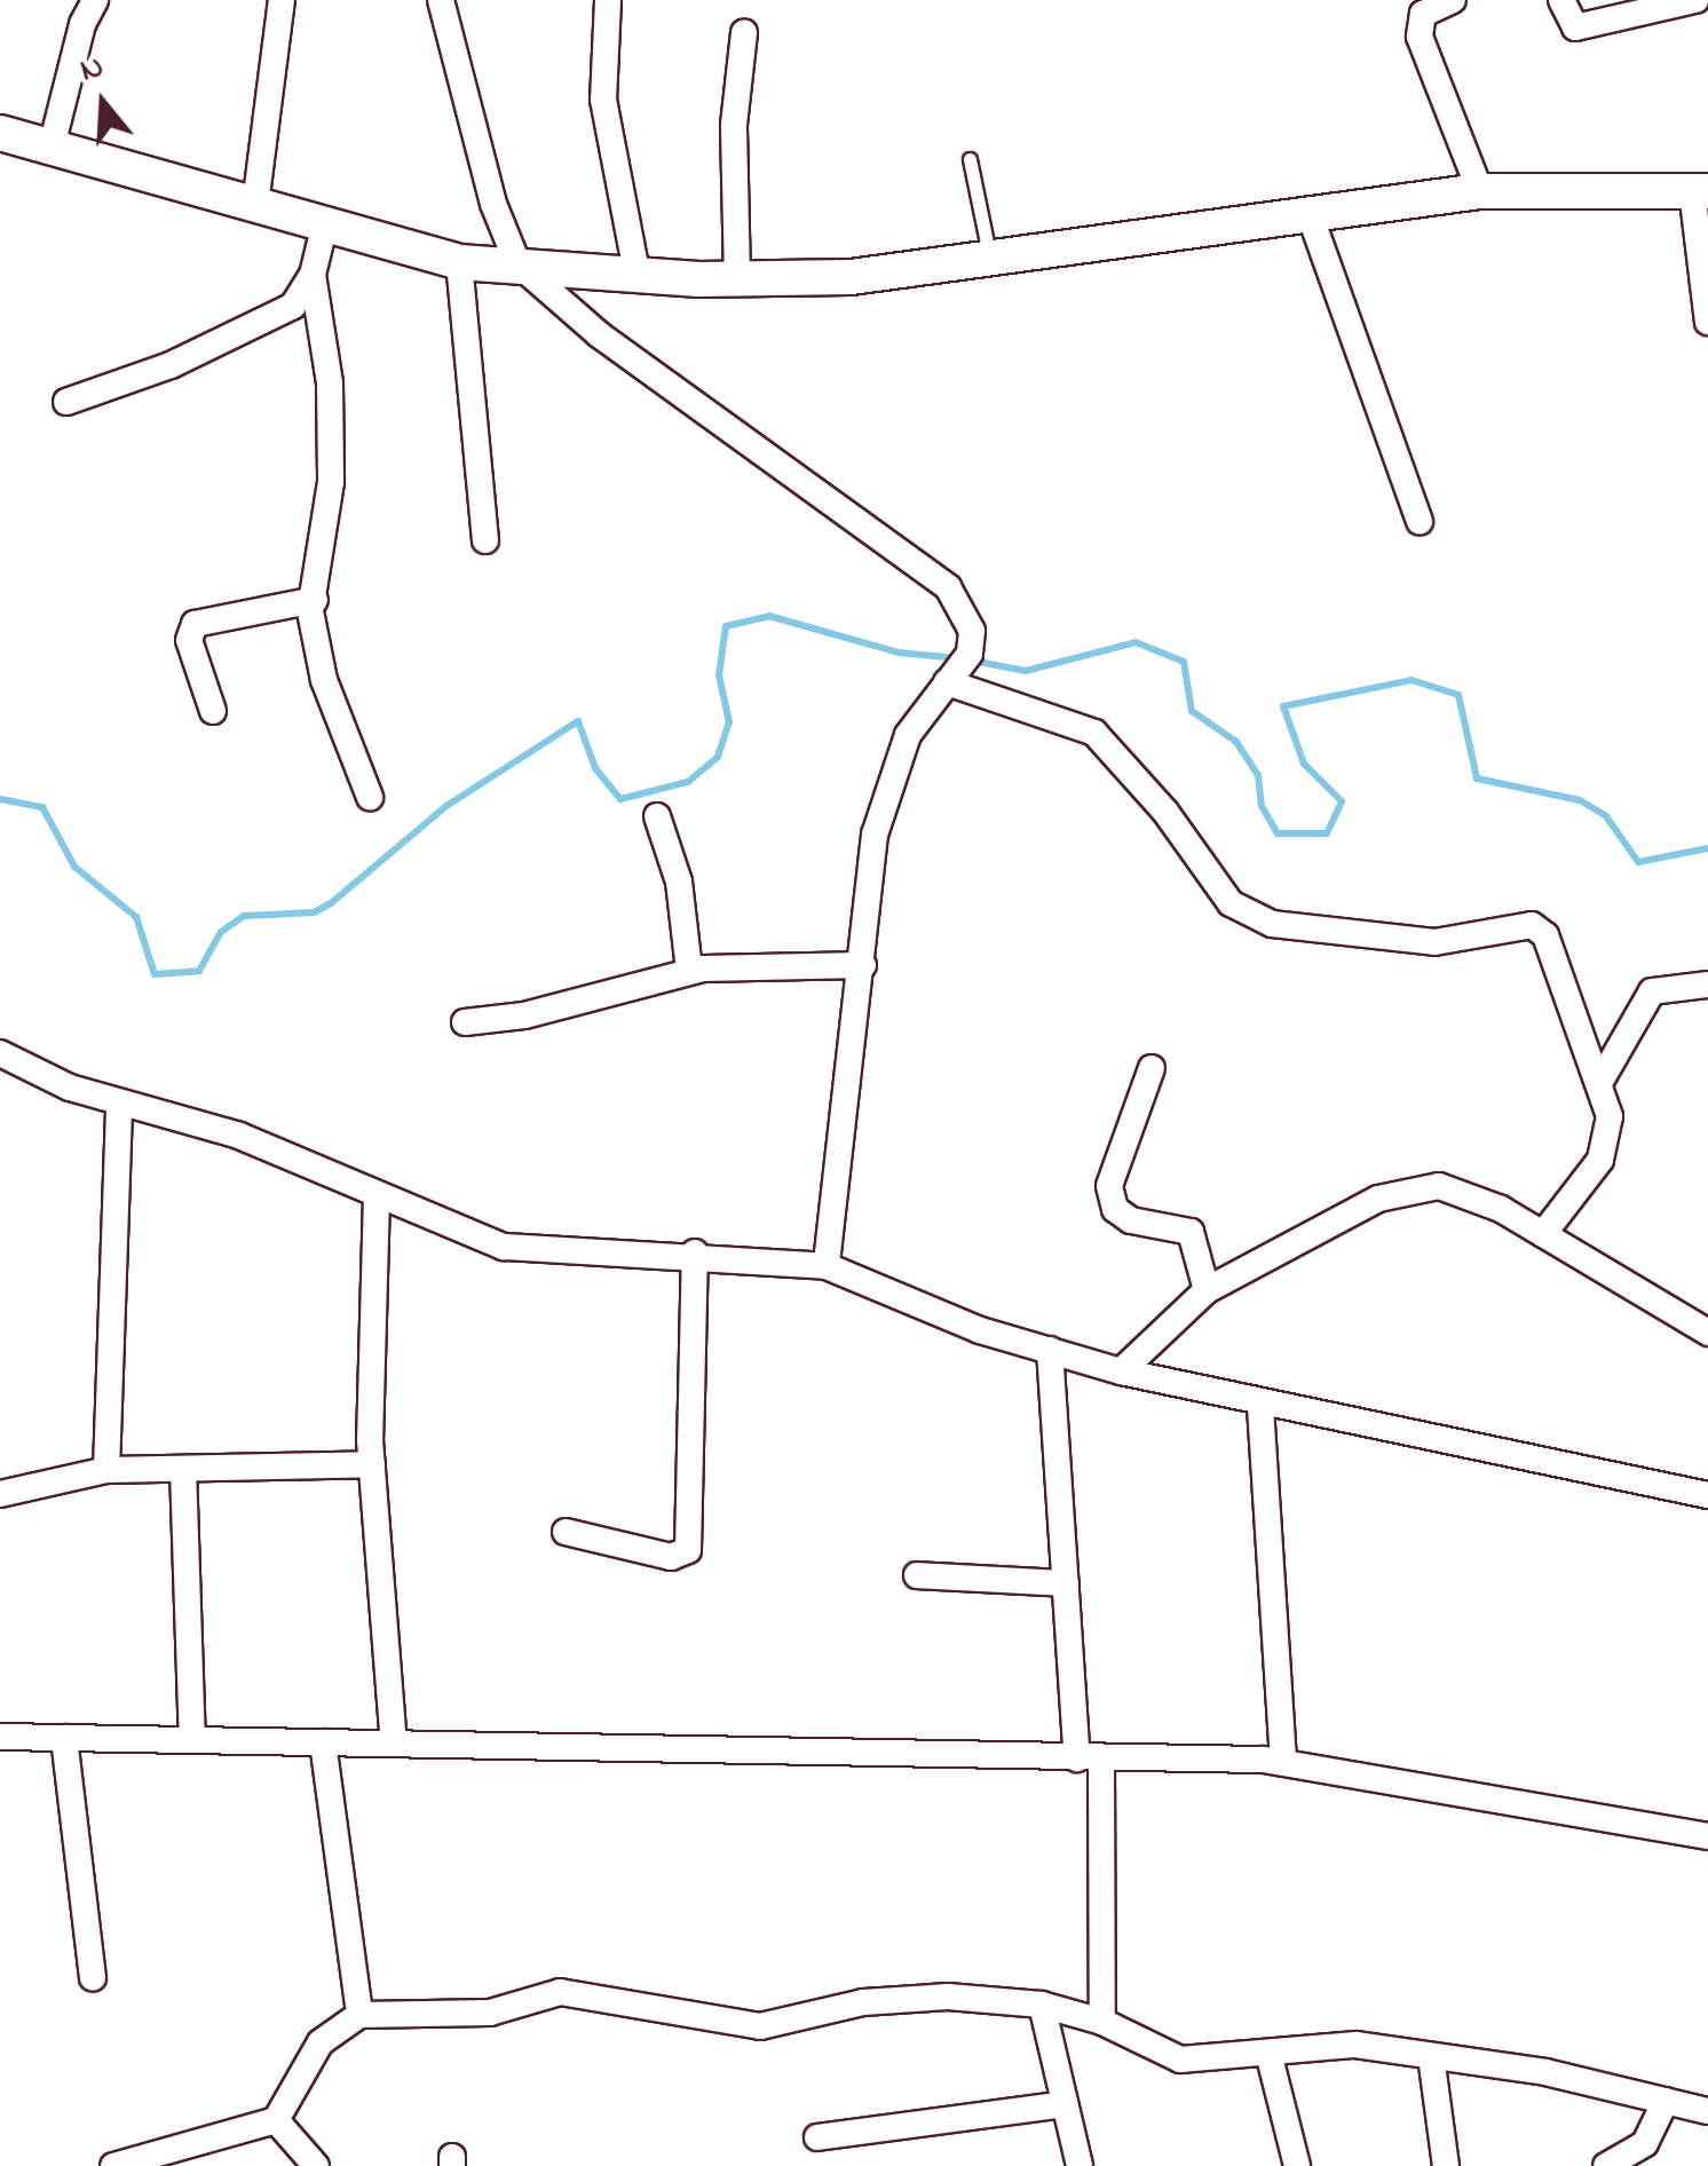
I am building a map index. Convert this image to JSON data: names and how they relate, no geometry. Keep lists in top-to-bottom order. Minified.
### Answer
{"north":"top"}
